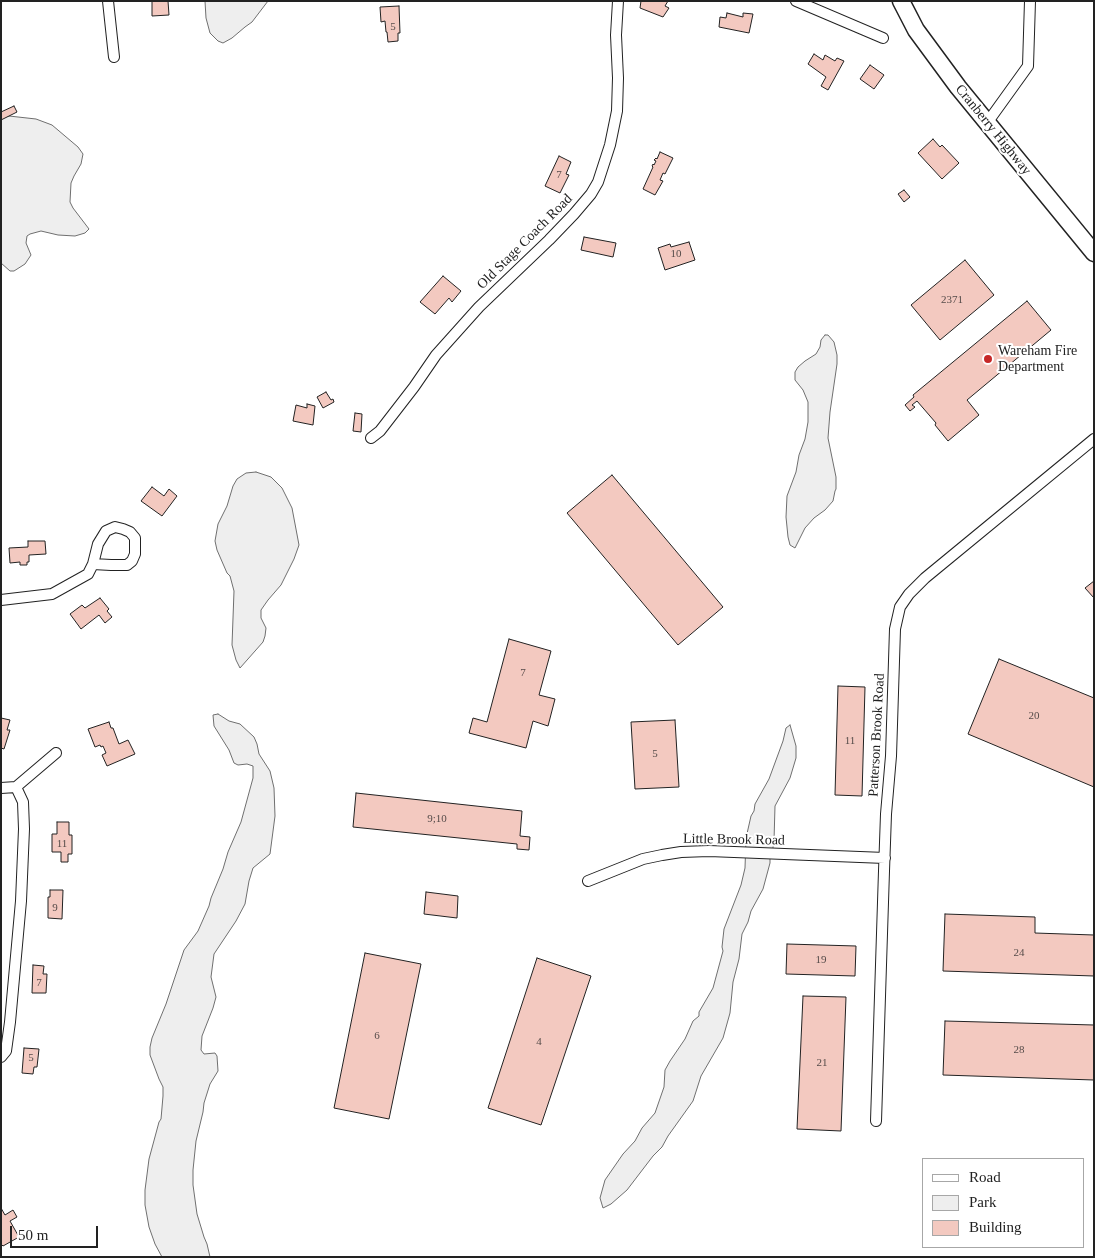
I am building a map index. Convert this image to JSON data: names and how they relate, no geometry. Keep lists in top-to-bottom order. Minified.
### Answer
{"streets":{"main road":["Cranberry Highway"],"street":["Old Stage Coach Road","Patterson Brook Road","Little Brook Road"]},"crossings":[["Patterson Brook Road","Little Brook Road"]],"places":["Wareham Fire Department"],"house_numbers":["5","7","10","2371","7","20","11","5","9;10","11","9","24","19","7","6","4","28","5","21"],"legend":["Road","Park","Building"],"scale_bar":"50 m"}
